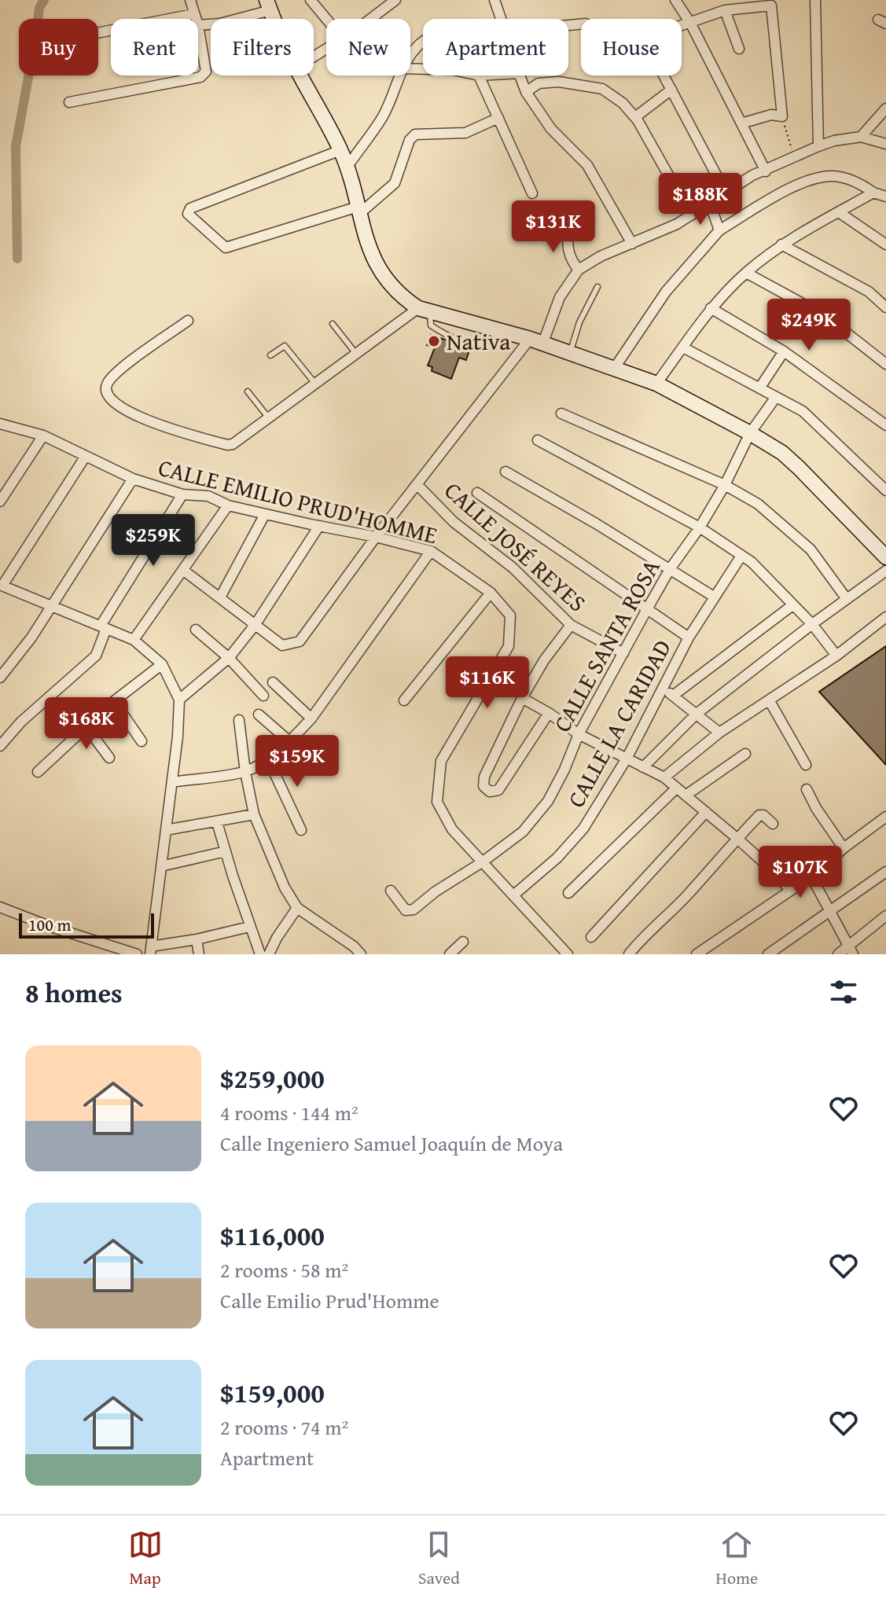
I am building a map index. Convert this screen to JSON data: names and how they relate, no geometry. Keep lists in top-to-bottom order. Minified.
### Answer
{"streets":{"street":["CALLE EMILIO PRUD'HOMME","CALLE JOSÉ REYES","CALLE SANTA ROSA","CALLE LA CARIDAD"]},"crossings":[["CALLE EMILIO PRUD'HOMME","CALLE SANTA ROSA"],["CALLE EMILIO PRUD'HOMME","CALLE LA CARIDAD"],["CALLE JOSÉ REYES","CALLE SANTA ROSA"]],"places":["Nativa"],"scale_bar":"100 m","page":{"chip":["Buy","Rent","Filters","New","Apartment","House"],"price":["$188K","$131K","$249K","$259K","$116K","$168K","$159K","$107K"],"scale":"100 m","heading":"8 homes","list":[{"name":"$259,000","note":"4 rooms · 144 m² · Calle Ingeniero Samuel Joaquín de Moya"},{"name":"$116,000","note":"2 rooms · 58 m² · Calle Emilio Prud'Homme"},{"name":"$159,000","note":"2 rooms · 74 m² · Apartment"}],"tabs":["Map","Saved","Home"]}}
